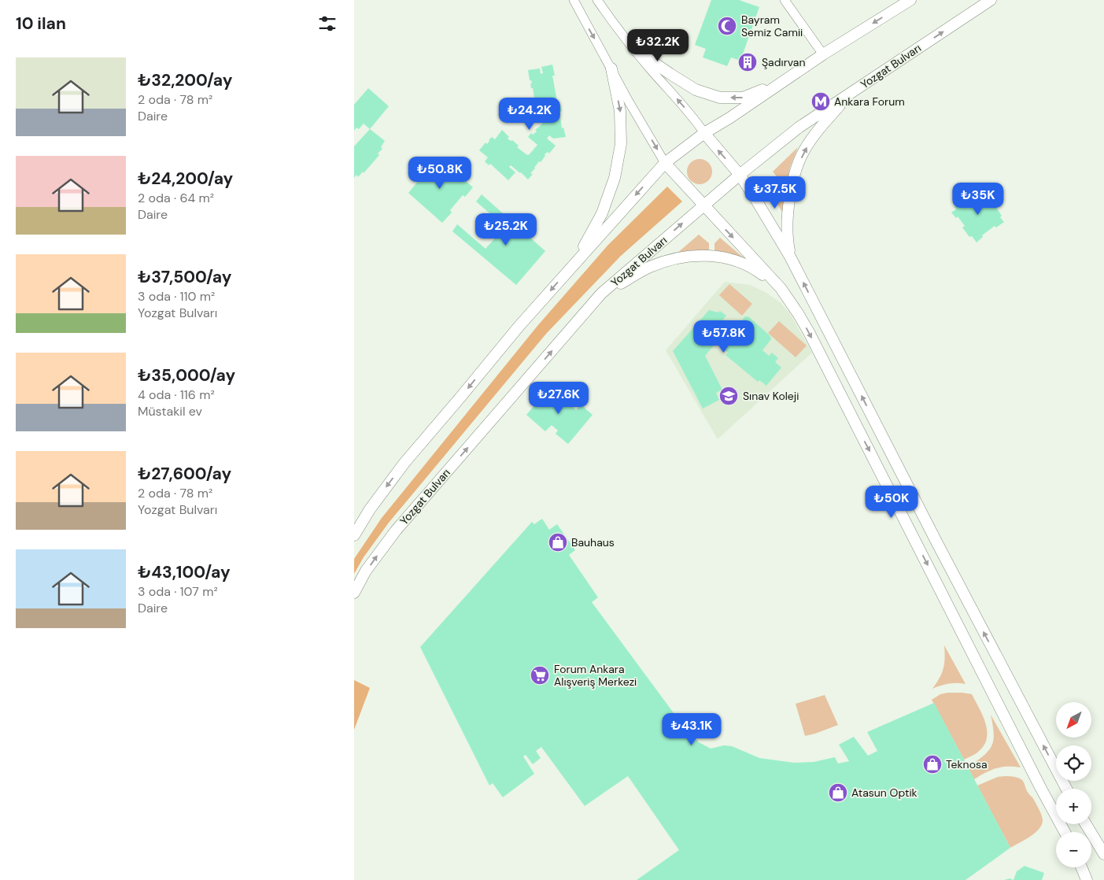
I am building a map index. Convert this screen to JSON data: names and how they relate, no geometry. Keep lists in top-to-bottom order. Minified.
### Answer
{"streets":{"main road":["Yozgat Bulvarı"]},"places":{"mosque":["Bayram Semiz Camii"],"building":["Şadırvan"],"metro station":["Ankara Forum"],"school or university":["Sınav Koleji"],"shop":["Bauhaus","Teknosa","Atasun Optik"],"supermarket":["Forum Ankara Alışveriş Merkezi"]},"north":"bottom left","page":{"heading":"10 ilan","price":["₺32.2K","₺24.2K","₺50.8K","₺37.5K","₺35K","₺25.2K","₺57.8K","₺27.6K","₺50K","₺43.1K"],"list":[{"name":"₺32,200/ay","note":"2 oda · 78 m² · Daire"},{"name":"₺24,200/ay","note":"2 oda · 64 m² · Daire"},{"name":"₺37,500/ay","note":"3 oda · 110 m² · Yozgat Bulvarı"},{"name":"₺35,000/ay","note":"4 oda · 116 m² · Müstakil ev"},{"name":"₺27,600/ay","note":"2 oda · 78 m² · Yozgat Bulvarı"},{"name":"₺43,100/ay","note":"3 oda · 107 m² · Daire"}],"map_buttons":["+","−"]}}
